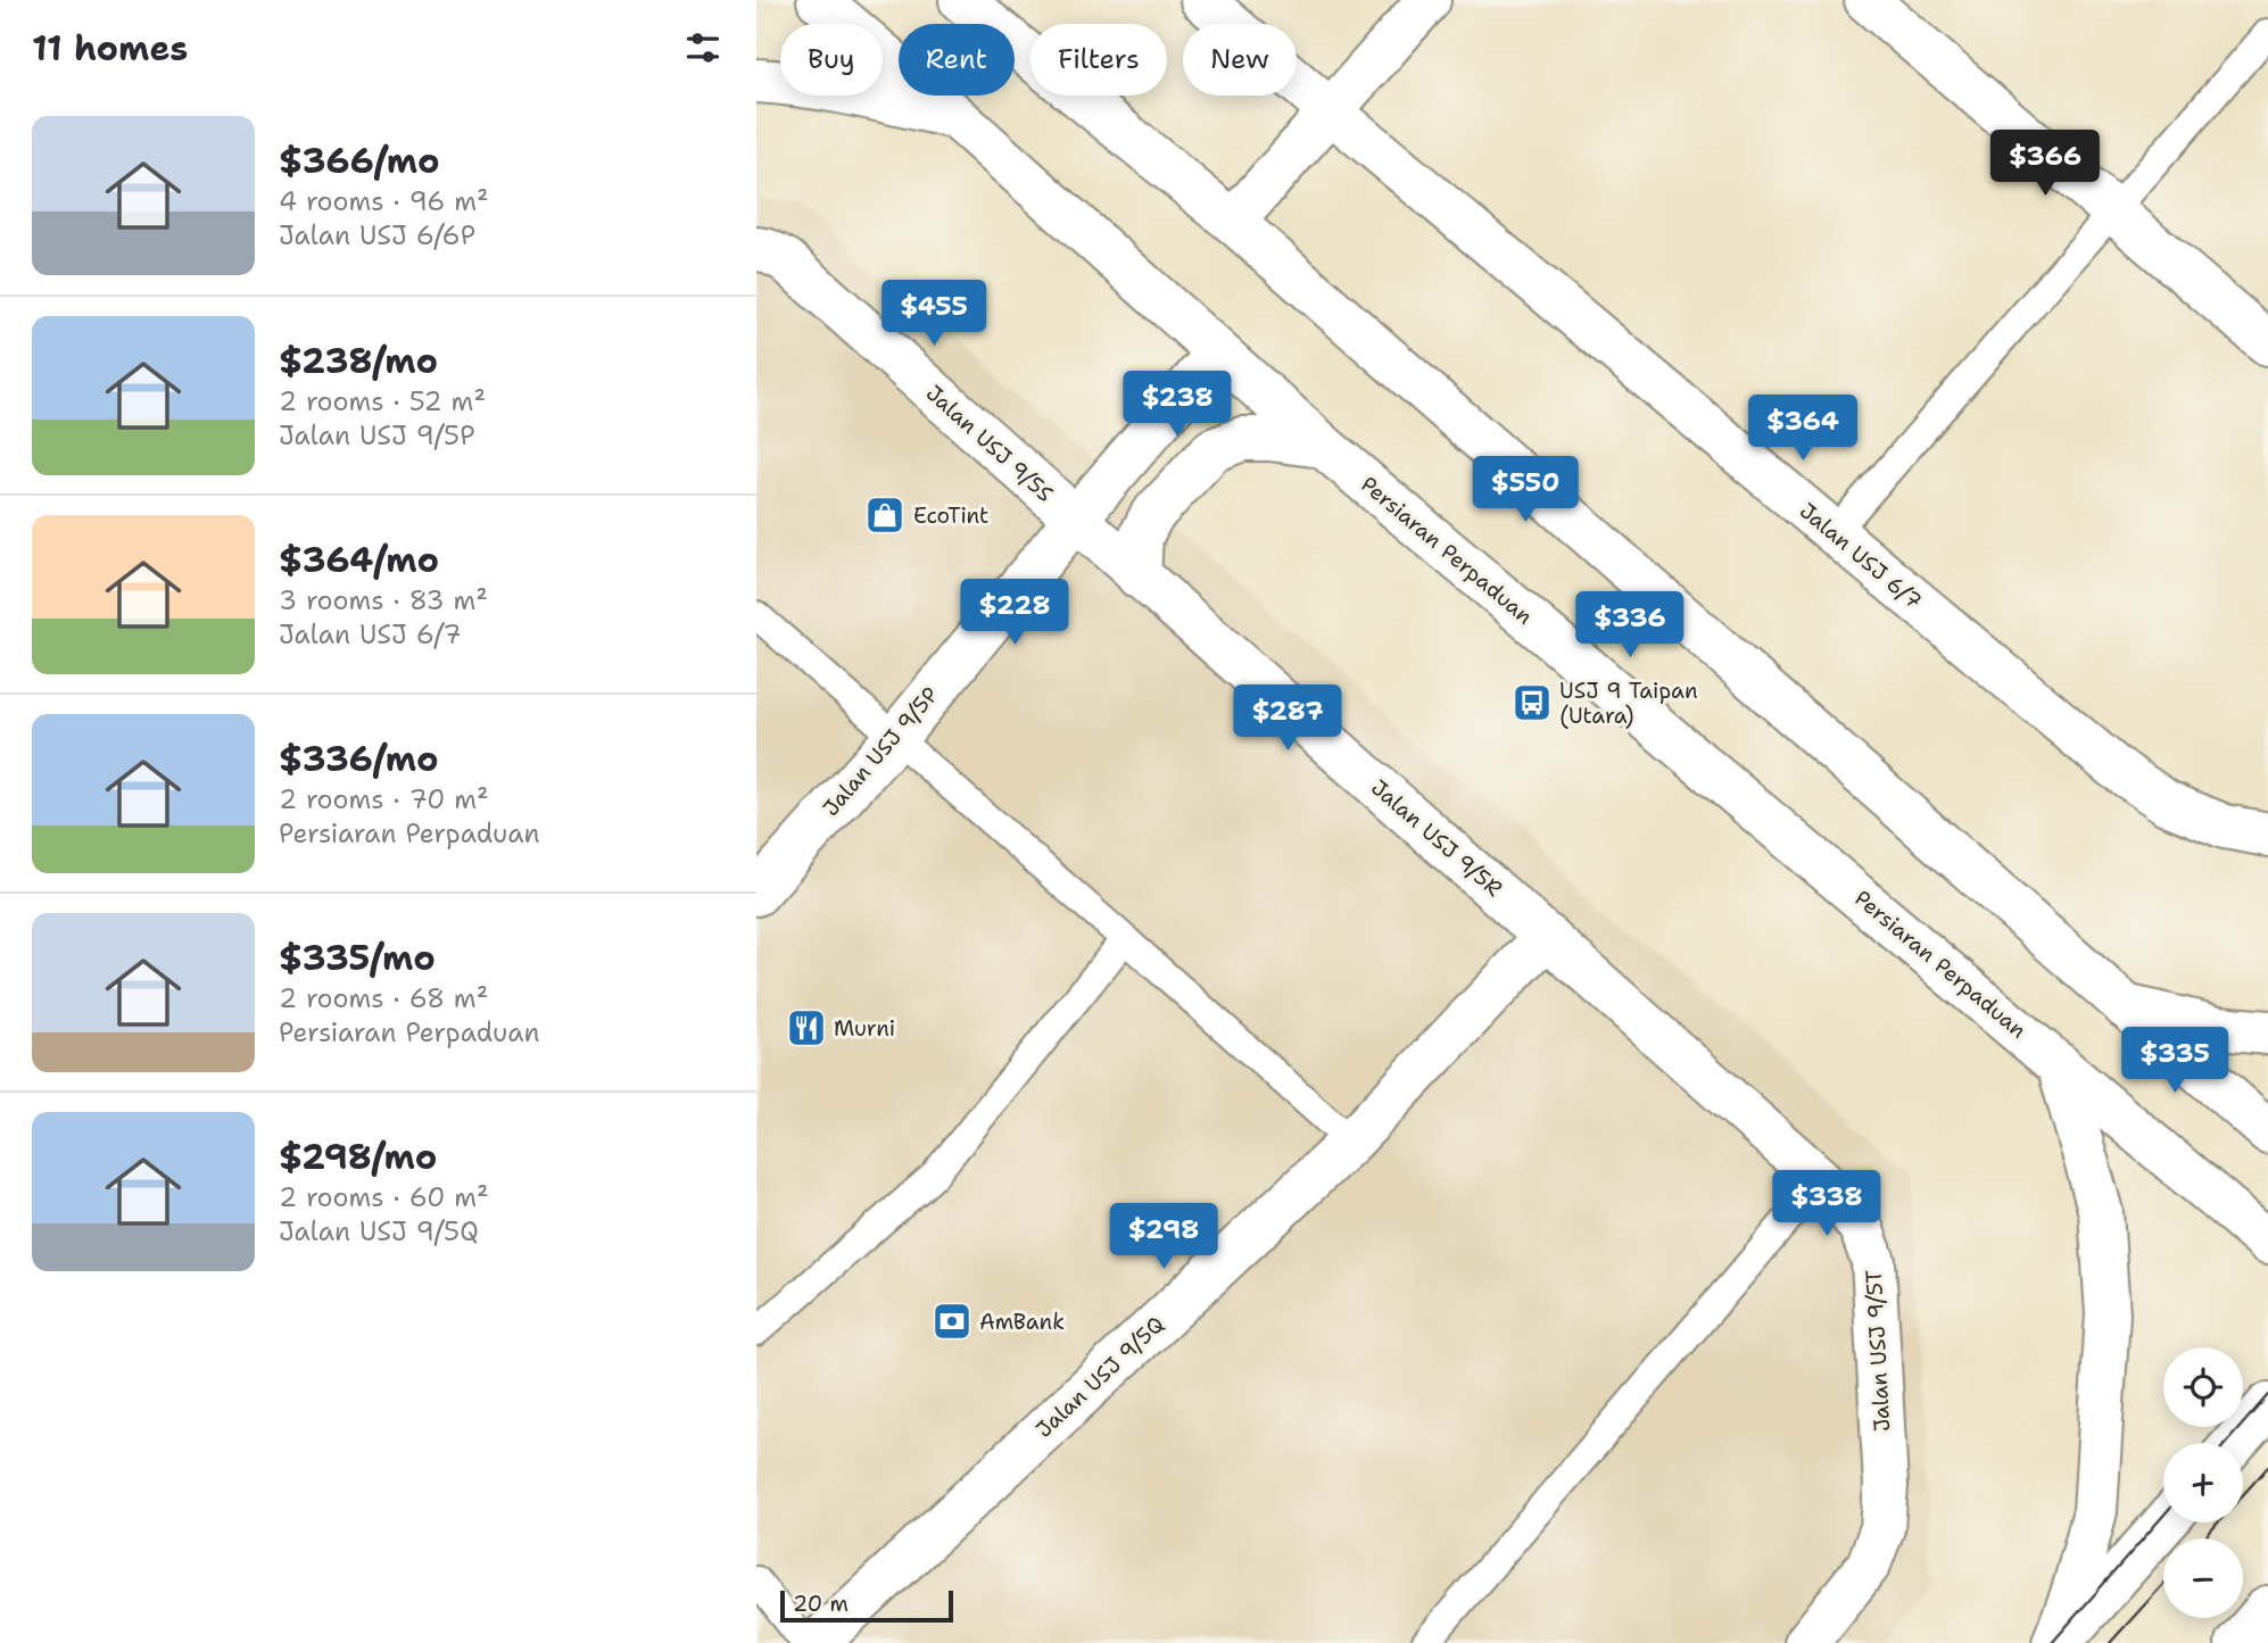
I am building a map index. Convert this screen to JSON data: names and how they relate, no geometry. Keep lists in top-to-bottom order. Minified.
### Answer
{"streets":{"street":["Jalan USJ 9/5S","Persiaran Perpaduan","Jalan USJ 6/7","Jalan USJ 9/5P","Jalan USJ 9/5R","Jalan USJ 9/5T","Jalan USJ 9/5Q"]},"crossings":[["Jalan USJ 9/5S","Jalan USJ 9/5P"],["Jalan USJ 9/5S","Jalan USJ 9/5R"],["Persiaran Perpaduan","Jalan USJ 9/5P"],["Jalan USJ 9/5P","Jalan USJ 9/5R"],["Jalan USJ 9/5R","Jalan USJ 9/5T"],["Jalan USJ 9/5R","Jalan USJ 9/5Q"],["Jalan USJ 9/5T","Jalan USJ 9/5Q"]],"places":{"shop":["EcoTint"],"bus stop":["USJ 9 Taipan (Utara)"],"restaurant":["Murni"],"bank":["AmBank"]},"scale_bar":"20 m","page":{"heading":"11 homes","chip":["Buy","Rent","Filters","New"],"list":[{"name":"$366/mo","note":"4 rooms · 96 m² · Jalan USJ 6/6P"},{"name":"$238/mo","note":"2 rooms · 52 m² · Jalan USJ 9/5P"},{"name":"$364/mo","note":"3 rooms · 83 m² · Jalan USJ 6/7"},{"name":"$336/mo","note":"2 rooms · 70 m² · Persiaran Perpaduan"},{"name":"$335/mo","note":"2 rooms · 68 m² · Persiaran Perpaduan"},{"name":"$298/mo","note":"2 rooms · 60 m² · Jalan USJ 9/5Q"}],"price":["$366","$455","$238","$364","$550","$228","$336","$287","$335","$338","$298"],"map_buttons":["+","−"],"scale":"20 m"}}
